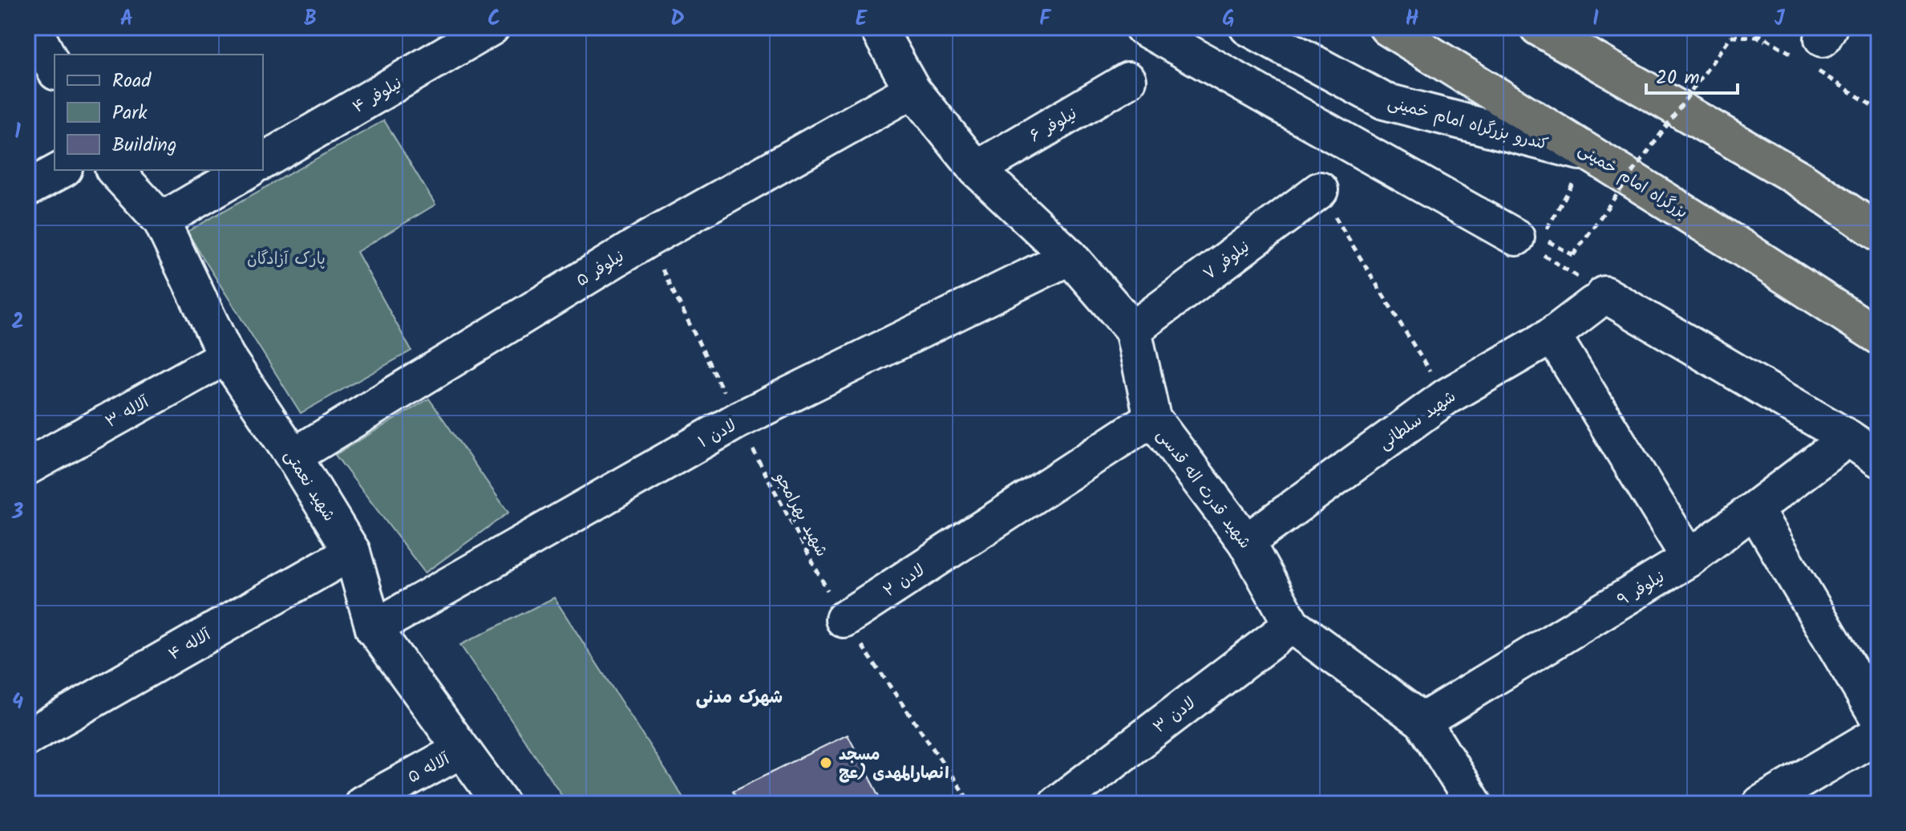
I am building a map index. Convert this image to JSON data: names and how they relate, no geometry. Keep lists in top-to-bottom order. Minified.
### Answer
{"streets":{"highway":["بزرگراه امام خمینی"],"street":["نیلوفر ۴","کندرو بزرگراه امام خمینی","نیلوفر ۶","نیلوفر ۷","نیلوفر ۵","آلاله ۳","شهید سلطانی","لادن ۱","شهید نعمتی","شهید قدرت اله قدسی","لادن ۲","نیلوفر ۹","آلاله ۴","لادن ۳","آلاله ۵"],"path":["شهید بهرامجو"]},"crossings":[["کندرو بزرگراه امام خمینی","بزرگراه امام خمینی"],["نیلوفر ۶","شهید قدرت اله قدسی"],["نیلوفر ۷","شهید قدرت اله قدسی"],["نیلوفر ۵","شهید نعمتی"],["نیلوفر ۵","شهید قدرت اله قدسی"],["نیلوفر ۵","شهید بهرامجو"],["آلاله ۳","شهید نعمتی"],["شهید سلطانی","شهید قدرت اله قدسی"],["لادن ۱","شهید نعمتی"],["لادن ۱","شهید قدرت اله قدسی"],["لادن ۱","شهید بهرامجو"],["شهید نعمتی","آلاله ۴"],["شهید نعمتی","آلاله ۵"],["شهید قدرت اله قدسی","لادن ۲"],["شهید قدرت اله قدسی","نیلوفر ۹"],["شهید قدرت اله قدسی","لادن ۳"],["شهید بهرامجو","لادن ۲"]],"districts":["شهرک مدنی"],"parks":["پارک آزادگان"],"places":["مسجد انصارالمهدی (عج"],"legend":["Road","Park","Building"],"scale_bar":"20 m","grid":{"columns":["A","B","C","D","E","F","G","H","I","J"],"rows":["1","2","3","4"]}}
